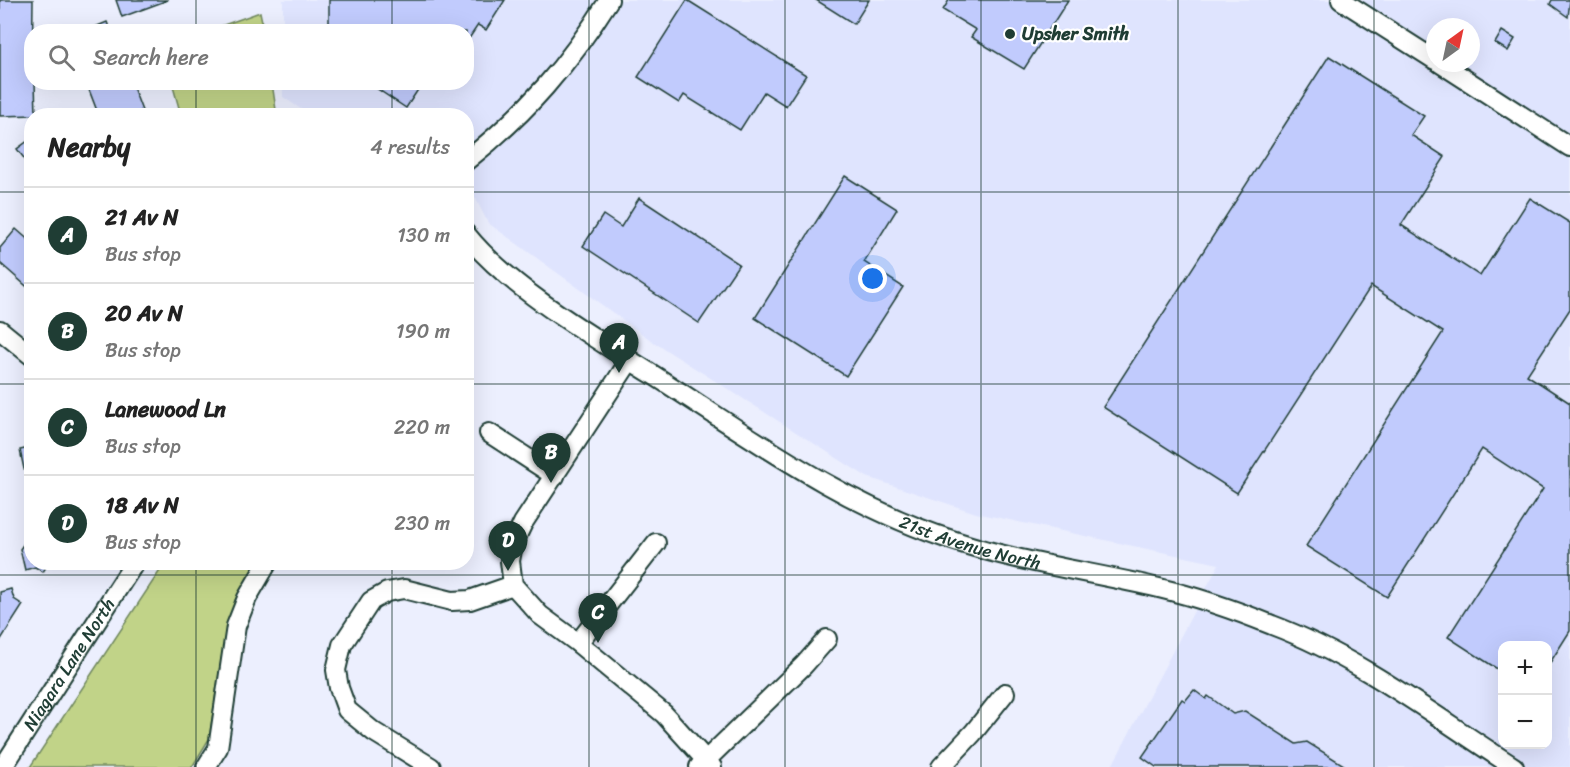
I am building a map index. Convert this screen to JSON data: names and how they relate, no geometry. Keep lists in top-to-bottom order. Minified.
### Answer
{"streets":{"street":["21st Avenue North","Niagara Lane North"]},"places":["Upsher Smith"],"north":"top right","page":{"search":"Search here","heading":["Nearby","4 results"],"list":[{"mark":"A","name":"21 Av N","note":"Bus stop","value":"130 m"},{"mark":"B","name":"20 Av N","note":"Bus stop","value":"190 m"},{"mark":"C","name":"Lanewood Ln","note":"Bus stop","value":"220 m"},{"mark":"D","name":"18 Av N","note":"Bus stop","value":"230 m"}],"pins":["A","B","D","C"],"map_buttons":["+","−"]}}
